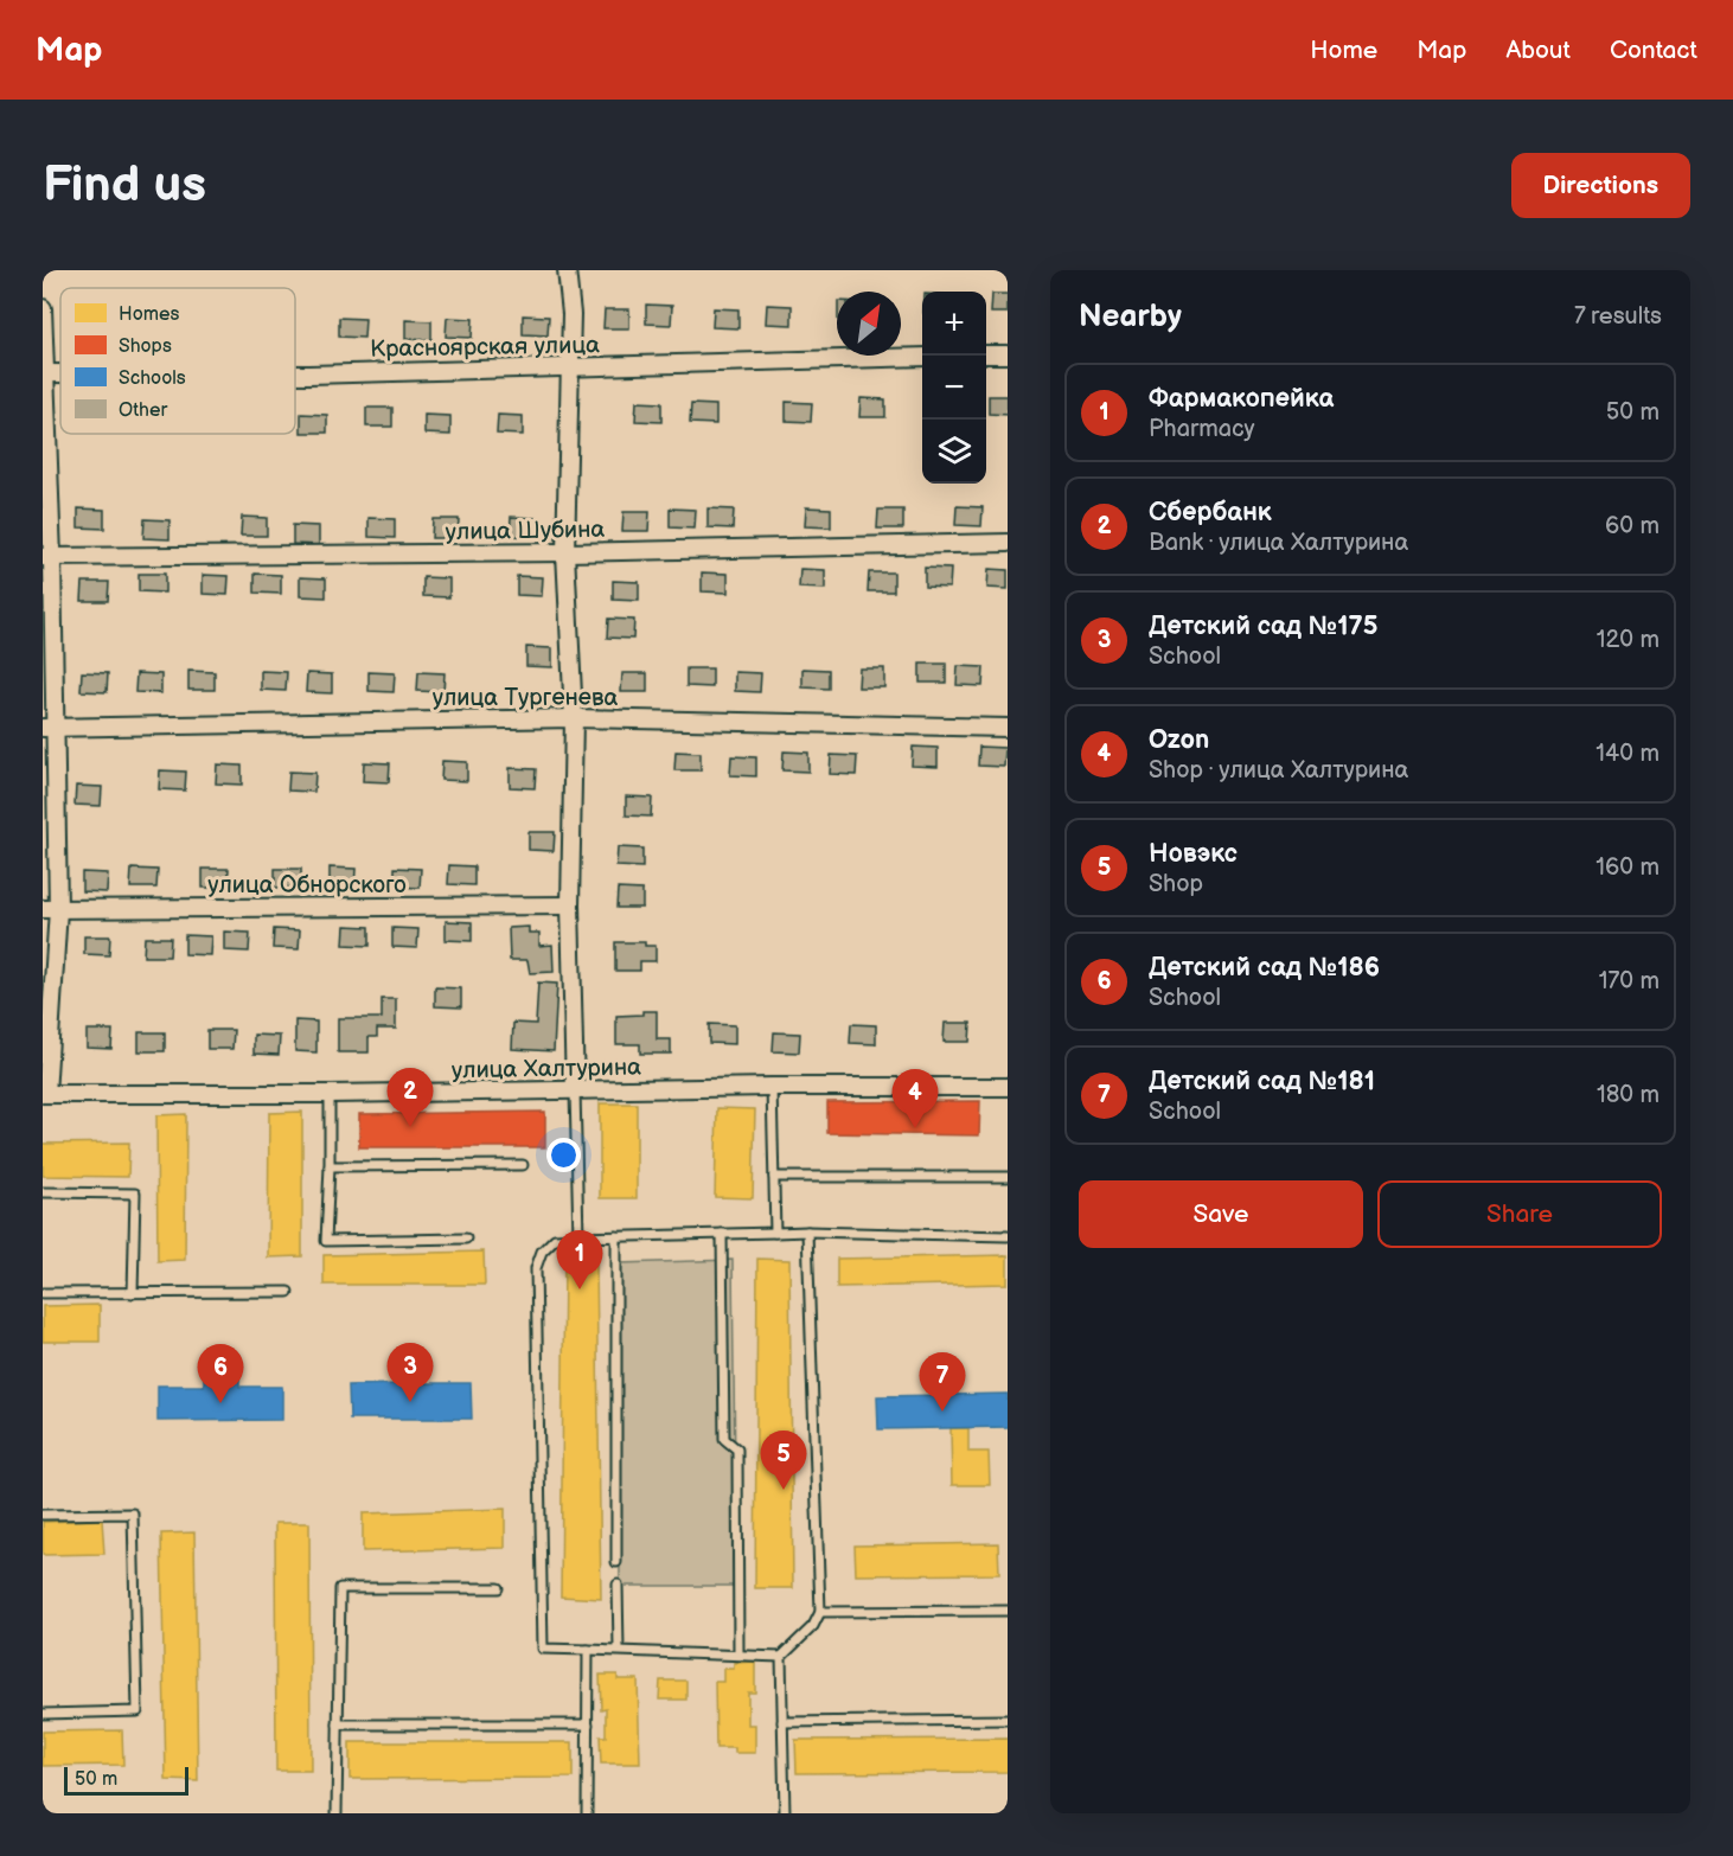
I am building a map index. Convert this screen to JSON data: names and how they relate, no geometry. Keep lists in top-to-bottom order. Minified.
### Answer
{"streets":{"street":["Красноярская улица","улица Шубина","улица Тургенева","улица Обнорского","улица Халтурина"]},"legend":["Homes","Shops","Schools","Other"],"scale_bar":"50 m","north":"top right","page":{"header":"Map","nav":["Home","Map","About","Contact"],"buttons":["Directions",["Save","Share"]],"title":"Find us","heading":["Nearby","7 results"],"map_buttons":["+","−"],"list":[{"mark":"1","name":"Фармакопейка","note":"Pharmacy","value":"50 m"},{"mark":"2","name":"Сбербанк","note":"Bank · улица Халтурина","value":"60 m"},{"mark":"3","name":"Детский сад №175","note":"School","value":"120 m"},{"mark":"4","name":"Ozon","note":"Shop · улица Халтурина","value":"140 m"},{"mark":"5","name":"Новэкс","note":"Shop","value":"160 m"},{"mark":"6","name":"Детский сад №186","note":"School","value":"170 m"},{"mark":"7","name":"Детский сад №181","note":"School","value":"180 m"}],"pins":["2","4","1","3","6","7","5"],"scale":"50 m"}}
